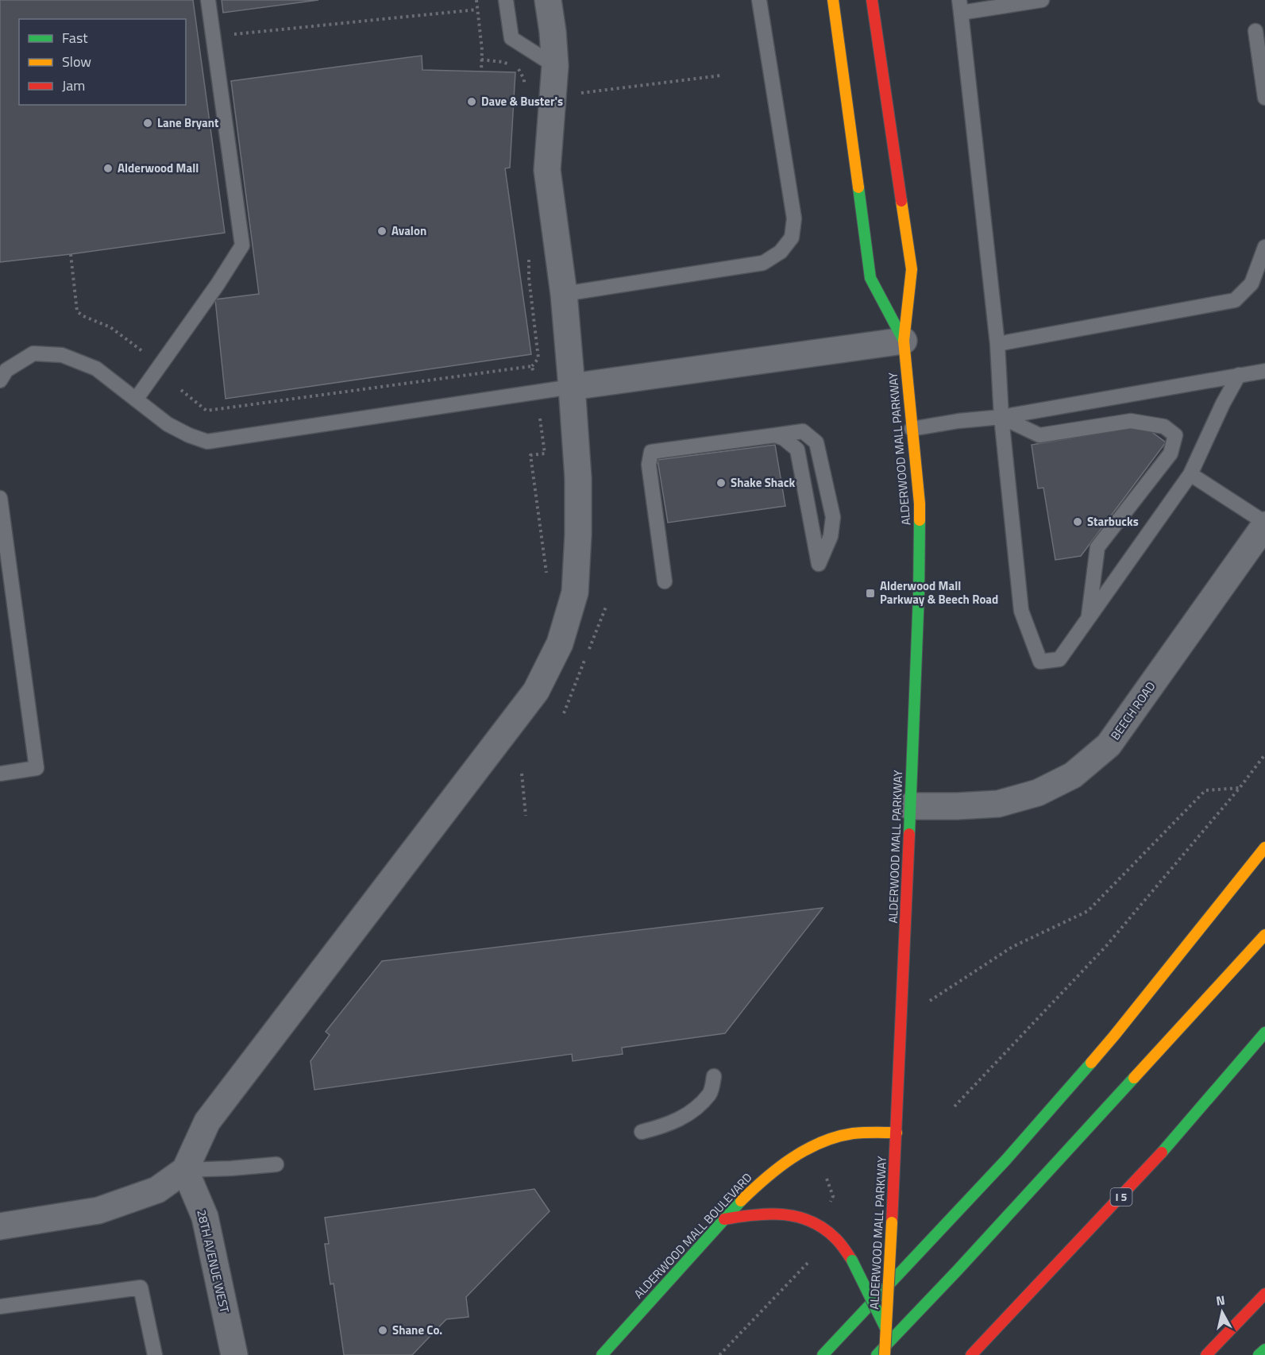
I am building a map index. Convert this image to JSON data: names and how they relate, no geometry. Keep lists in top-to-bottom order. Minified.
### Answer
{"streets":{"main road":["ALDERWOOD MALL PARKWAY","I 5","ALDERWOOD MALL BOULEVARD"],"street":["BEECH ROAD","28TH AVENUE WEST"]},"crossings":[["ALDERWOOD MALL PARKWAY","BEECH ROAD"],["ALDERWOOD MALL PARKWAY","ALDERWOOD MALL BOULEVARD"]],"places":{"other":["Dave & Buster's","Lane Bryant","Alderwood Mall","Avalon","Shake Shack","Starbucks","Shane Co."],"transit":["Alderwood Mall Parkway & Beech Road"]},"legend":["Fast","Slow","Jam"],"north":"top"}
